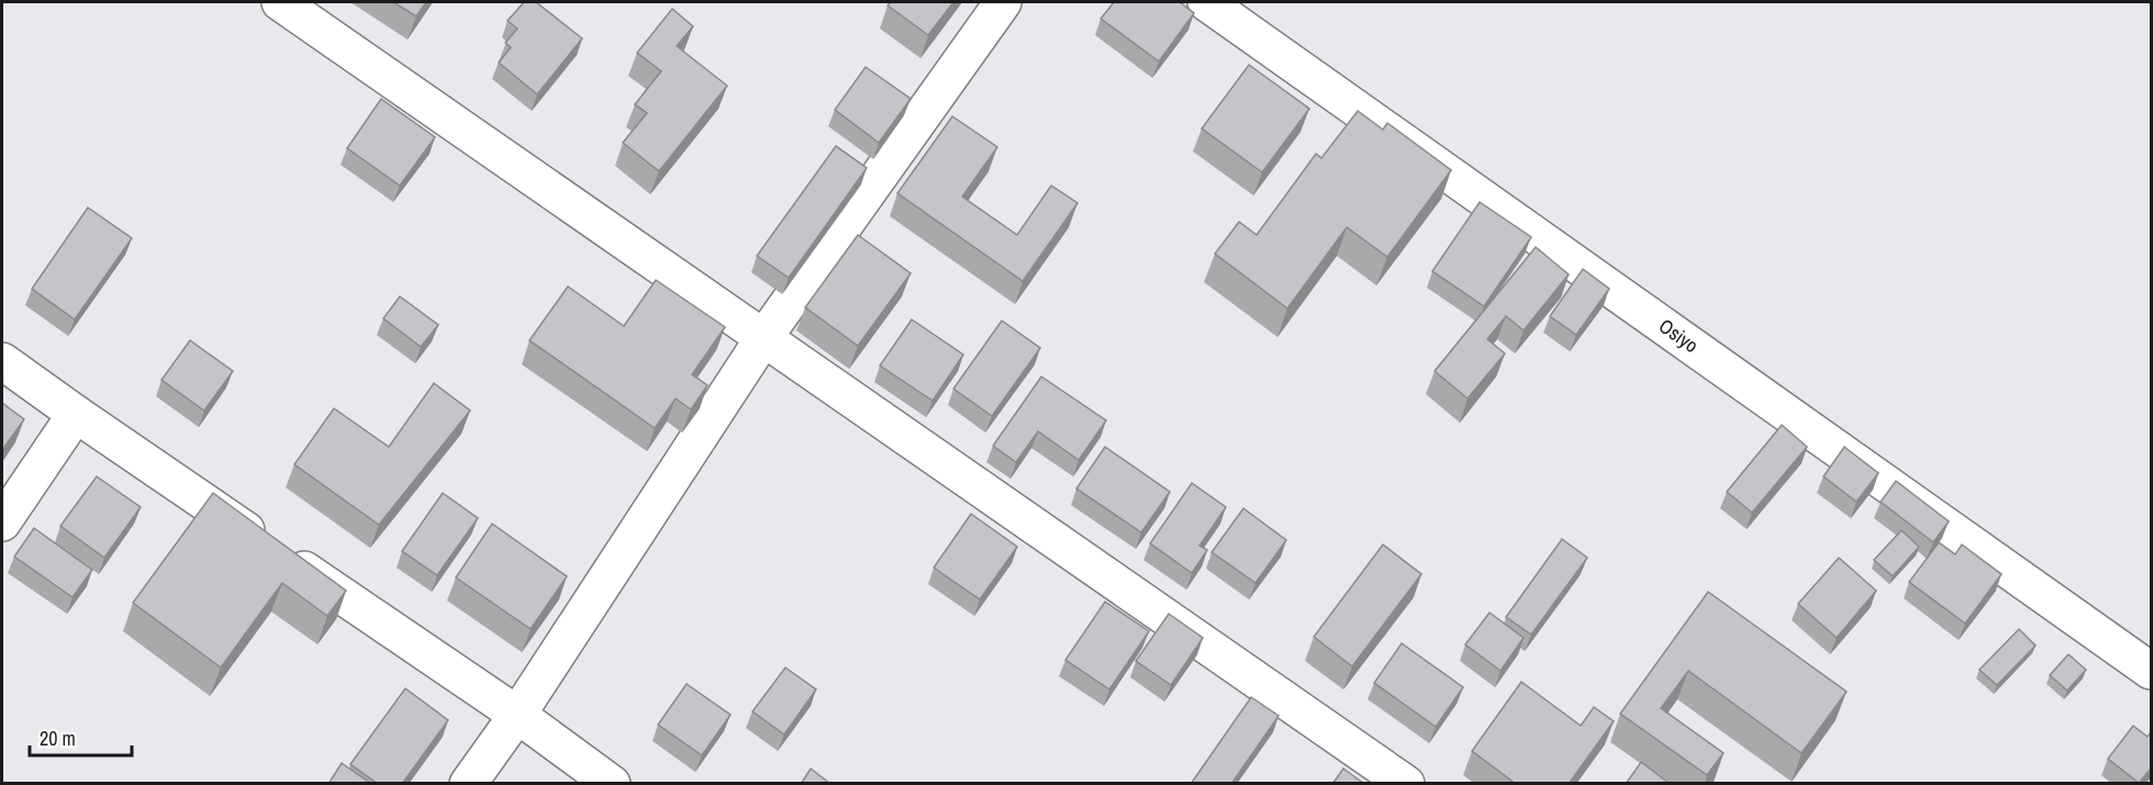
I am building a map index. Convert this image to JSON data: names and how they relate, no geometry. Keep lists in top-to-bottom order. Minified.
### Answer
{"streets":{"street":["Osiyo"]},"scale_bar":"20 m"}
